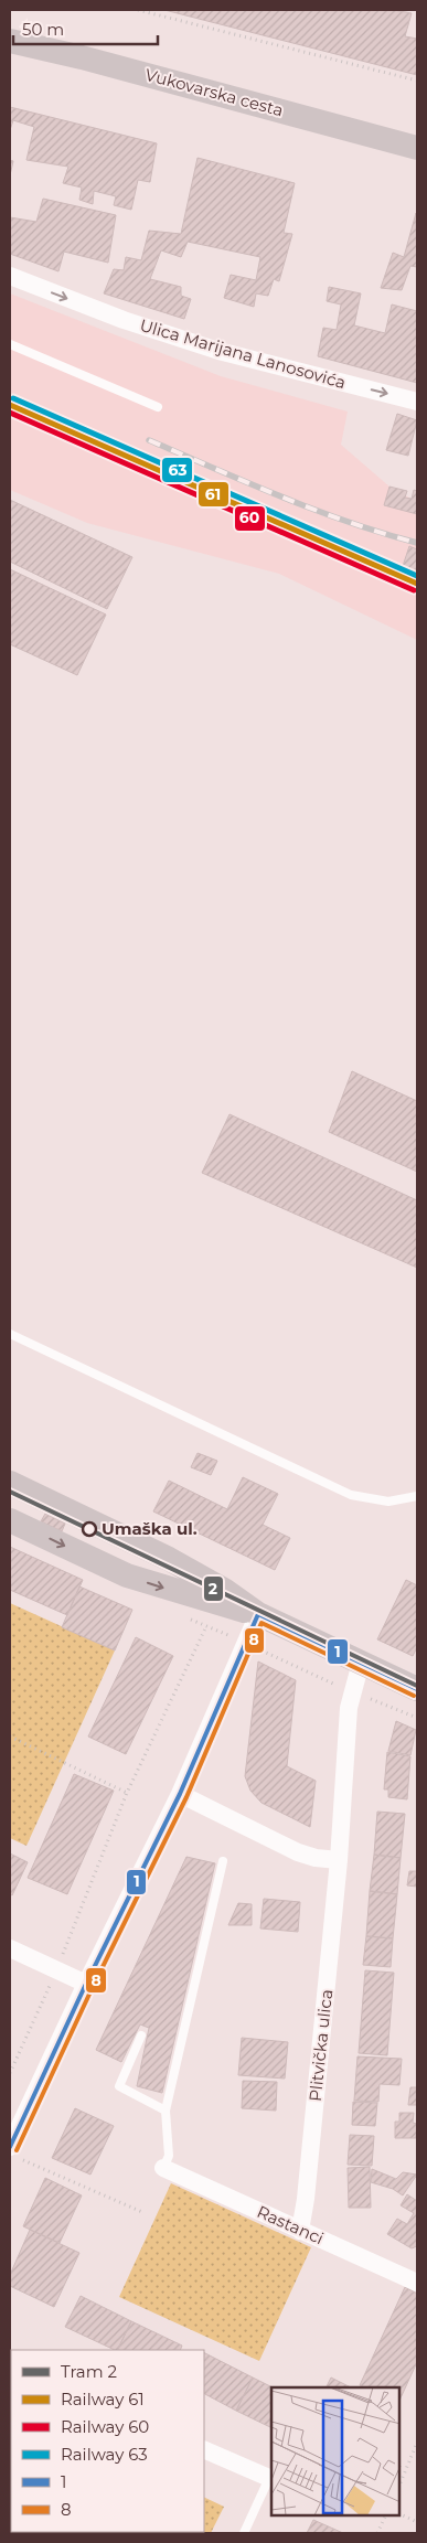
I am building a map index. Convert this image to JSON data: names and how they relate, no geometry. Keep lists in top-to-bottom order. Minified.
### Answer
{"streets":{"street":["Vukovarska cesta","Ulica Marijana Lanosovića","Plitvička ulica","Rastanci"]},"crossings":[["Plitvička ulica","Rastanci"]],"one_way":["Ulica Marijana Lanosovića"],"places":["Umaška ul."],"lines":["rail line 63","rail line 61","rail line 60","tram line 2","transit line 1","transit line 8"],"legend":["Tram 2","Railway 61","Railway 60","Railway 63","1","8"],"scale_bar":"50 m"}
